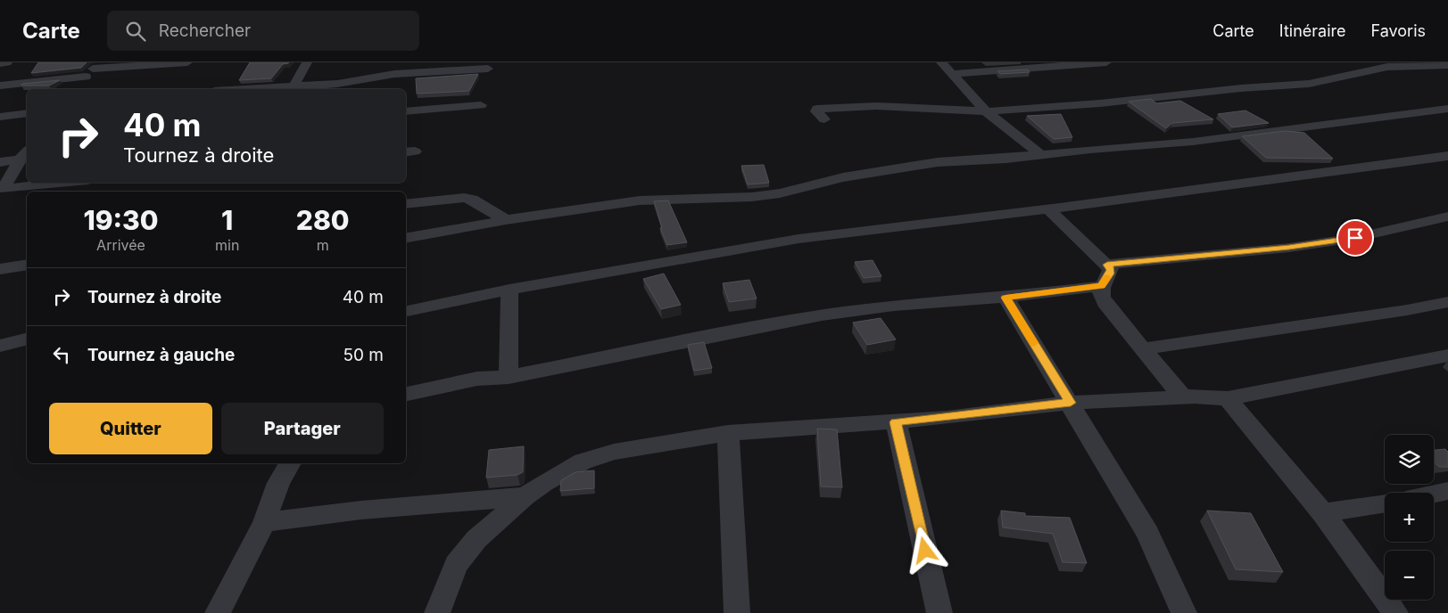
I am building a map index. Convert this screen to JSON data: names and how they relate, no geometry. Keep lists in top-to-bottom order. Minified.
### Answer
{"page":{"header":"Carte","search":"Rechercher","nav":["Carte","Itinéraire","Favoris"],"turn":["40 m","Tournez à droite"],"eta":["19:30","Arrivée","1","min","280","m"],"list":[{"name":"Tournez à droite","value":"40 m"},{"name":"Tournez à gauche","value":"50 m"}],"buttons":["Quitter","Partager"],"map_buttons":["+","−"]}}
